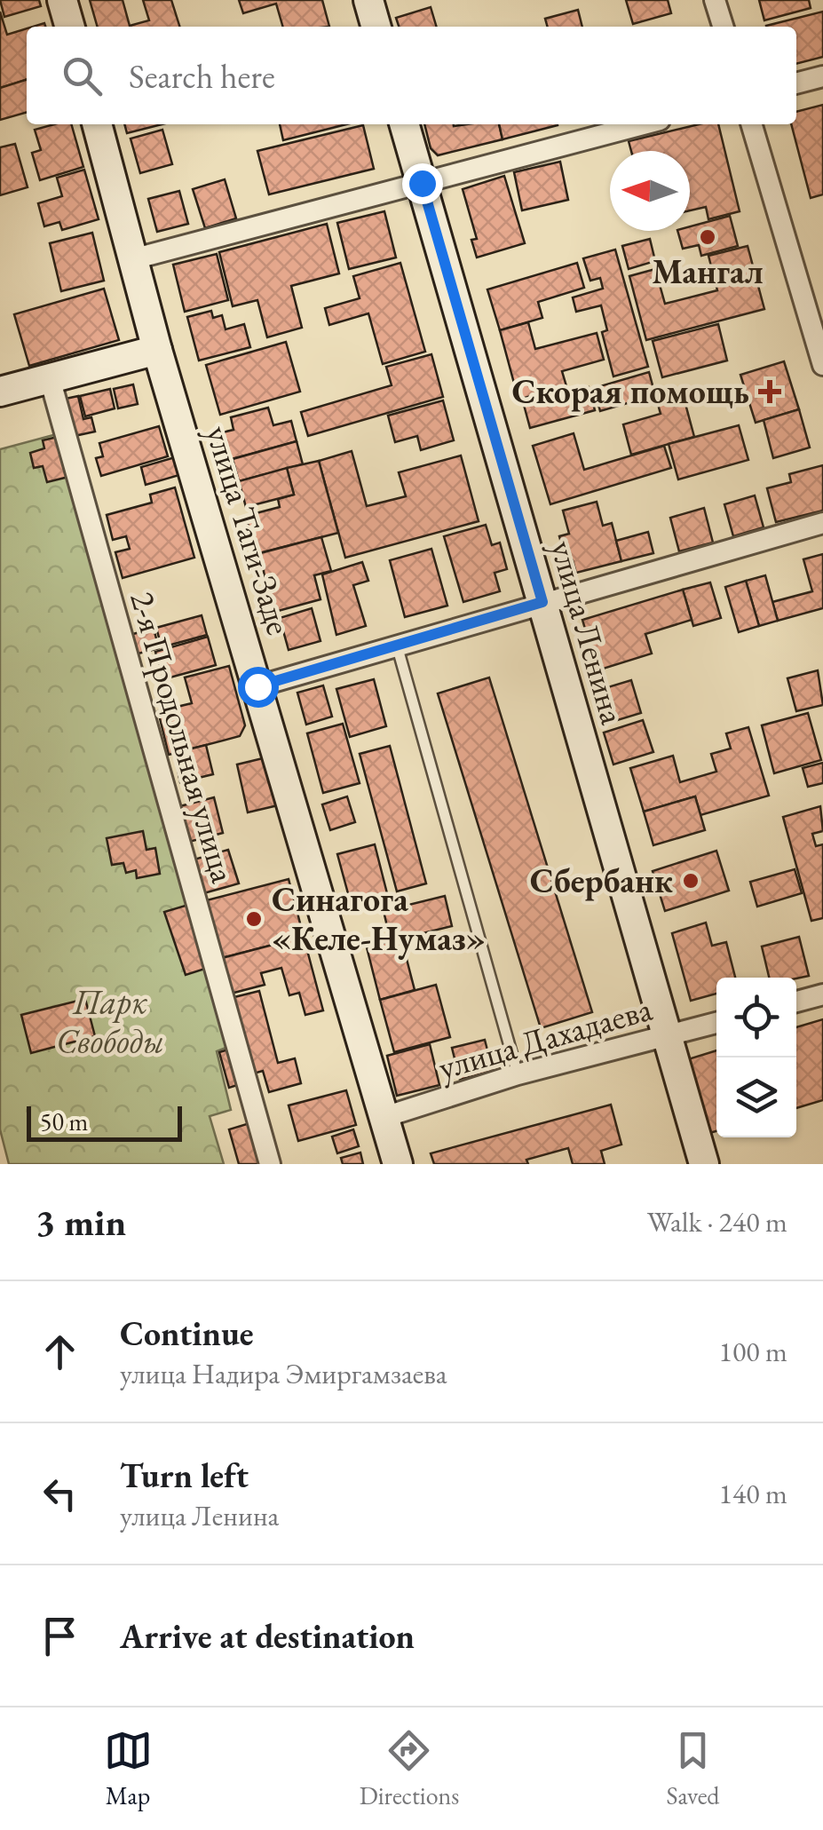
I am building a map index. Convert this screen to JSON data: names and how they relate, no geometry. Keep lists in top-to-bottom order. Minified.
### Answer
{"streets":{"street":["улица Таги-Заде","улица Ленина","2-я Продольная улица","улица Дахадаева"]},"crossings":[["улица Таги-Заде","улица Дахадаева"],["улица Ленина","улица Дахадаева"]],"parks":["Парк Свободы"],"places":{"other":["Мангал","Сбербанк","Синагога «Келе-Нумаз»"],"health":["Скорая помощь"]},"scale_bar":"50 m","north":"left","page":{"search":"Search here","scale":"50 m","heading":["3 min","Walk · 240 m"],"list":[["Continue","улица Надира Эмиргамзаева","100 m"],["Turn left","улица Ленина","140 m"],"Arrive at destination"],"nav":["Map","Directions","Saved"]}}
